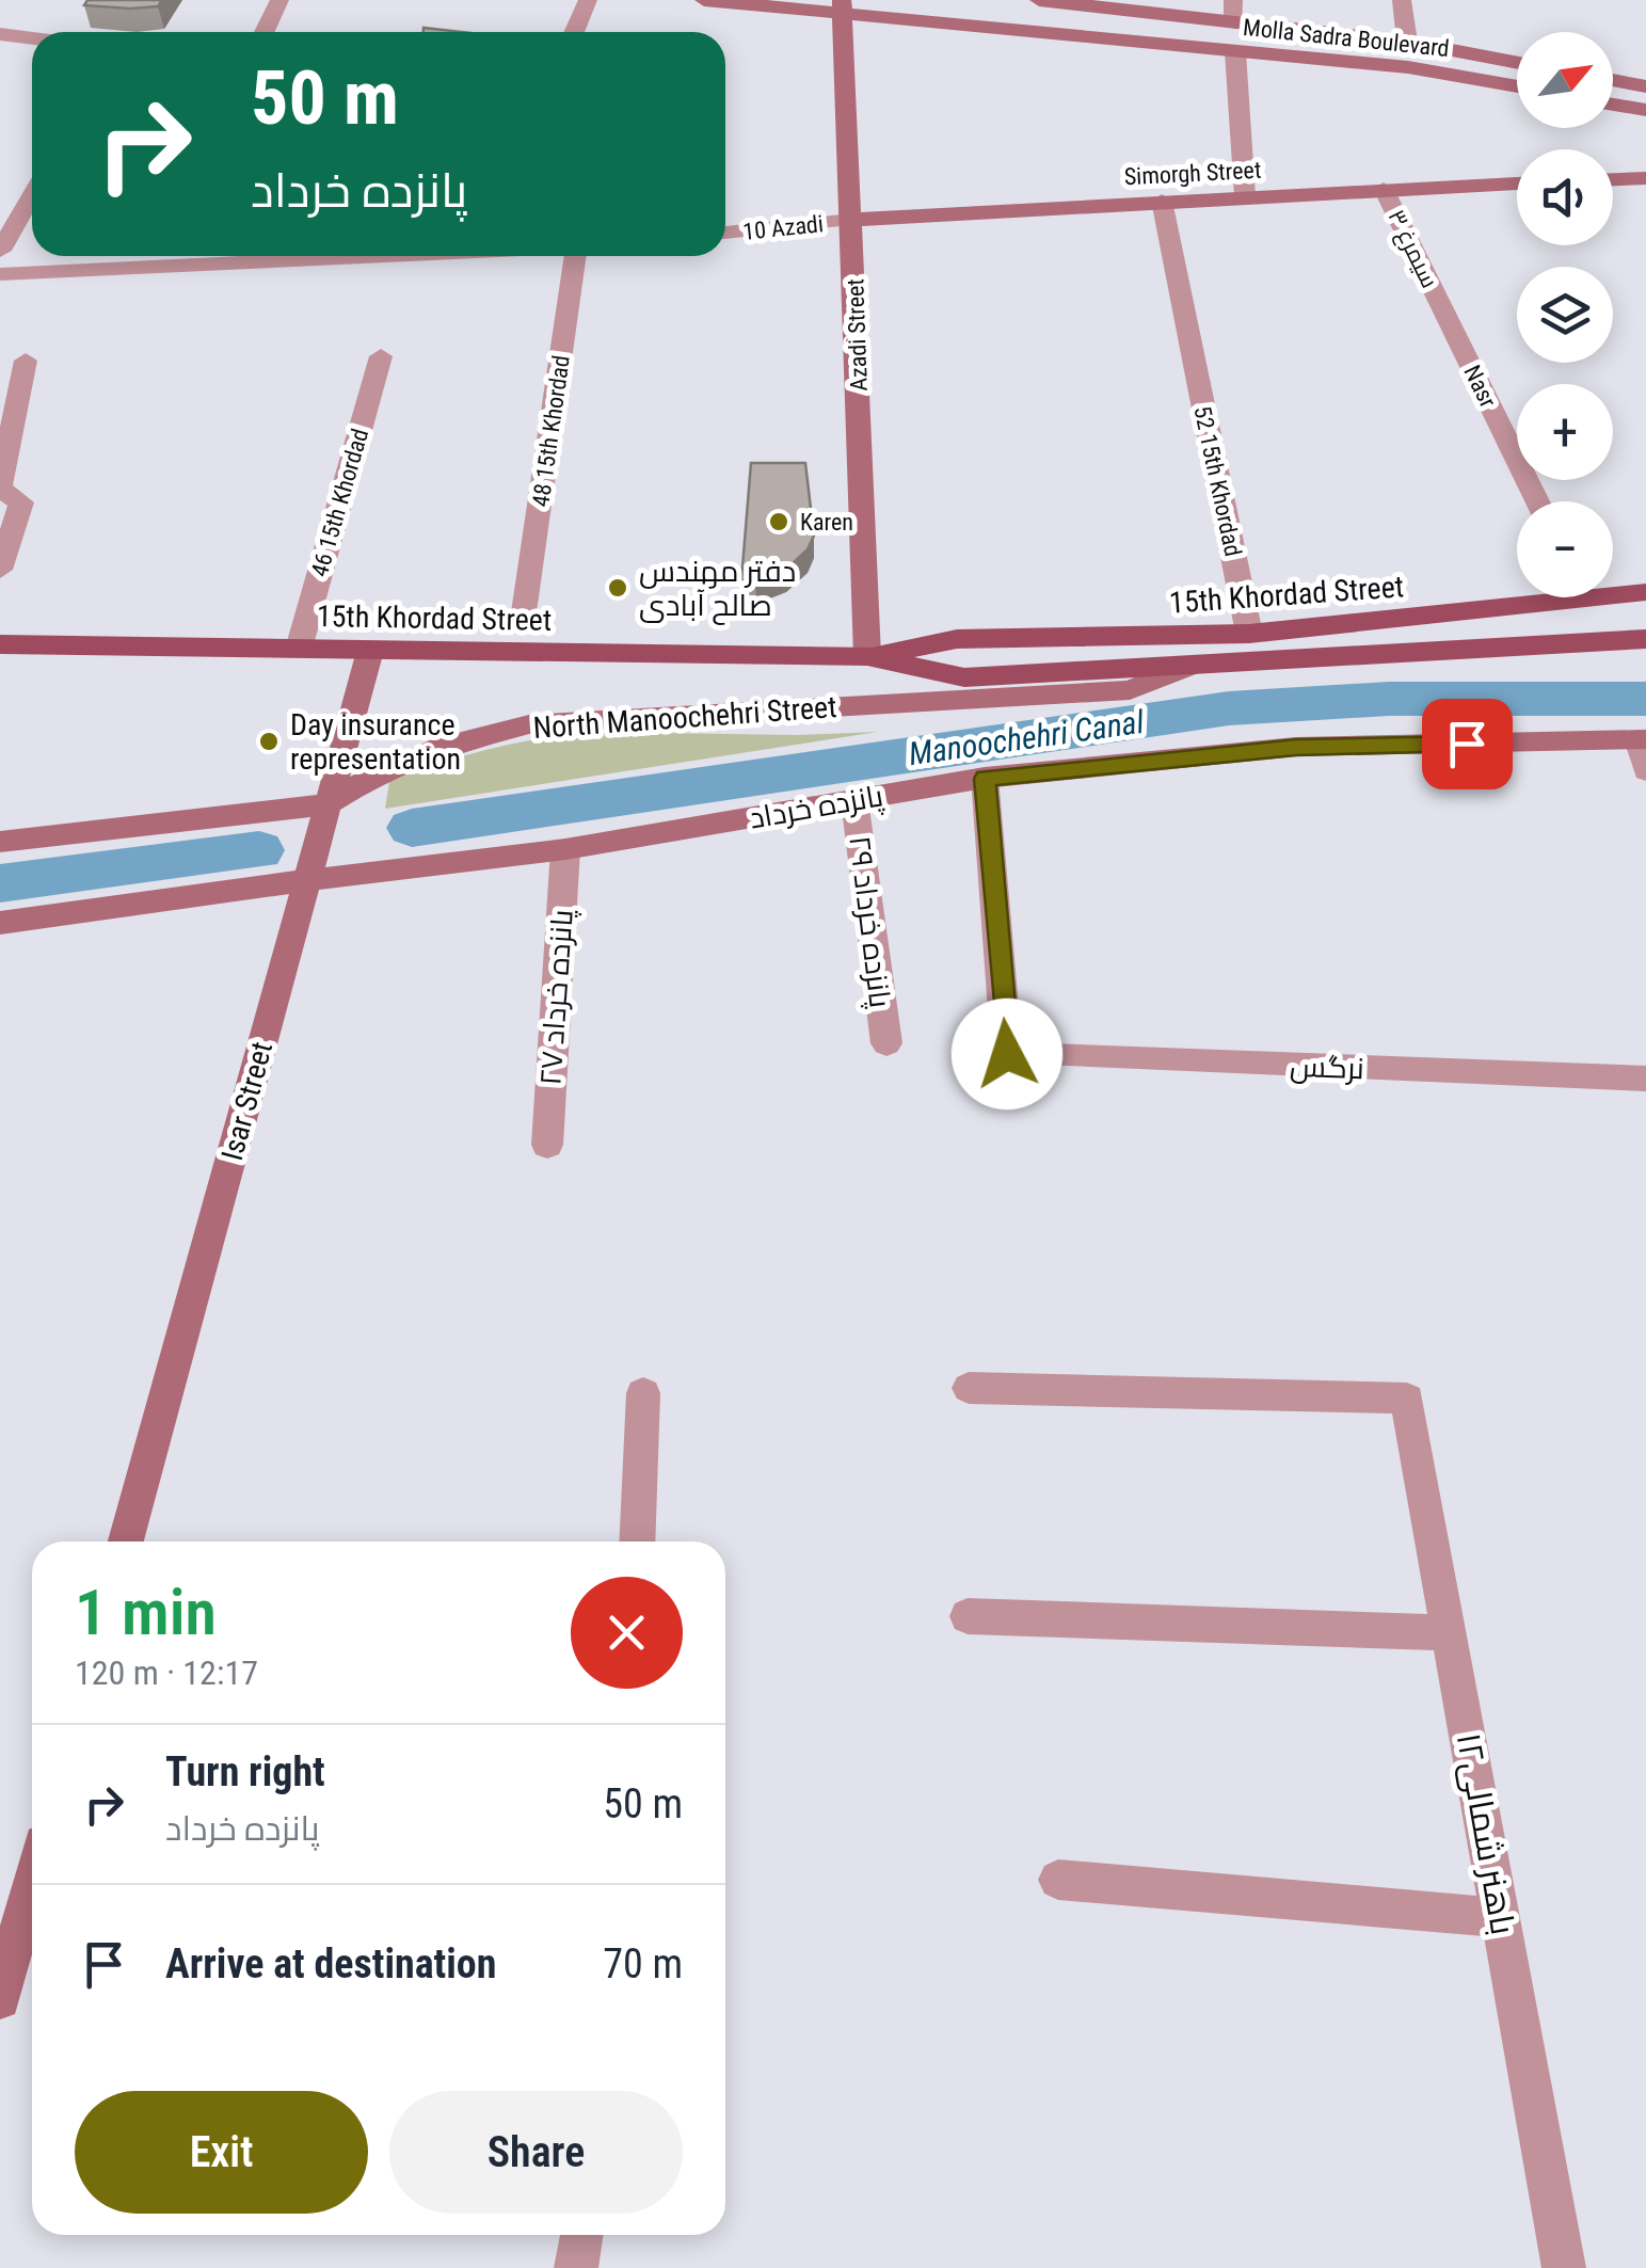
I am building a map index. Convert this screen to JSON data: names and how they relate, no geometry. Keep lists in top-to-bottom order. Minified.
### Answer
{"streets":{"main road":["15th Khordad Street"],"street":["Molla Sadra Boulevard","Simorgh Street","10 Azadi","سیمرغ ۳","Azadi Street","Nasr","48 15th Khordad","52 15th Khordad","46 15th Khordad","North Manoochehri Street","پانزده خرداد","پانزده خرداد ۲۹","پانزده خرداد ۲۷","نرگس","Isar Street","باهنر شمالی۱۲"]},"crossings":[["Molla Sadra Boulevard","Azadi Street"],["Simorgh Street","10 Azadi"],["Simorgh Street","سیمرغ ۳"],["Simorgh Street","Azadi Street"],["Simorgh Street","52 15th Khordad"],["10 Azadi","Azadi Street"],["سیمرغ ۳","Nasr"],["Azadi Street","15th Khordad Street"],["52 15th Khordad","15th Khordad Street"],["46 15th Khordad","15th Khordad Street"],["15th Khordad Street","North Manoochehri Street"],["15th Khordad Street","Isar Street"],["North Manoochehri Street","Isar Street"],["پانزده خرداد","پانزده خرداد ۲۹"],["پانزده خرداد","پانزده خرداد ۲۷"],["پانزده خرداد","نرگس"],["پانزده خرداد","Isar Street"]],"water":["Manoochehri Canal"],"places":["Karen","دفتر مهندس صالح آبادی","Day insurance representation"],"north":"top right","page":{"map_buttons":["+","−"],"turn":["50 m","پانزده خرداد"],"heading":["1 min","120 m · 12:17"],"list":[{"name":"Turn right","note":"پانزده خرداد","value":"50 m"},{"name":"Arrive at destination","value":"70 m"}],"buttons":["Exit","Share"]}}
